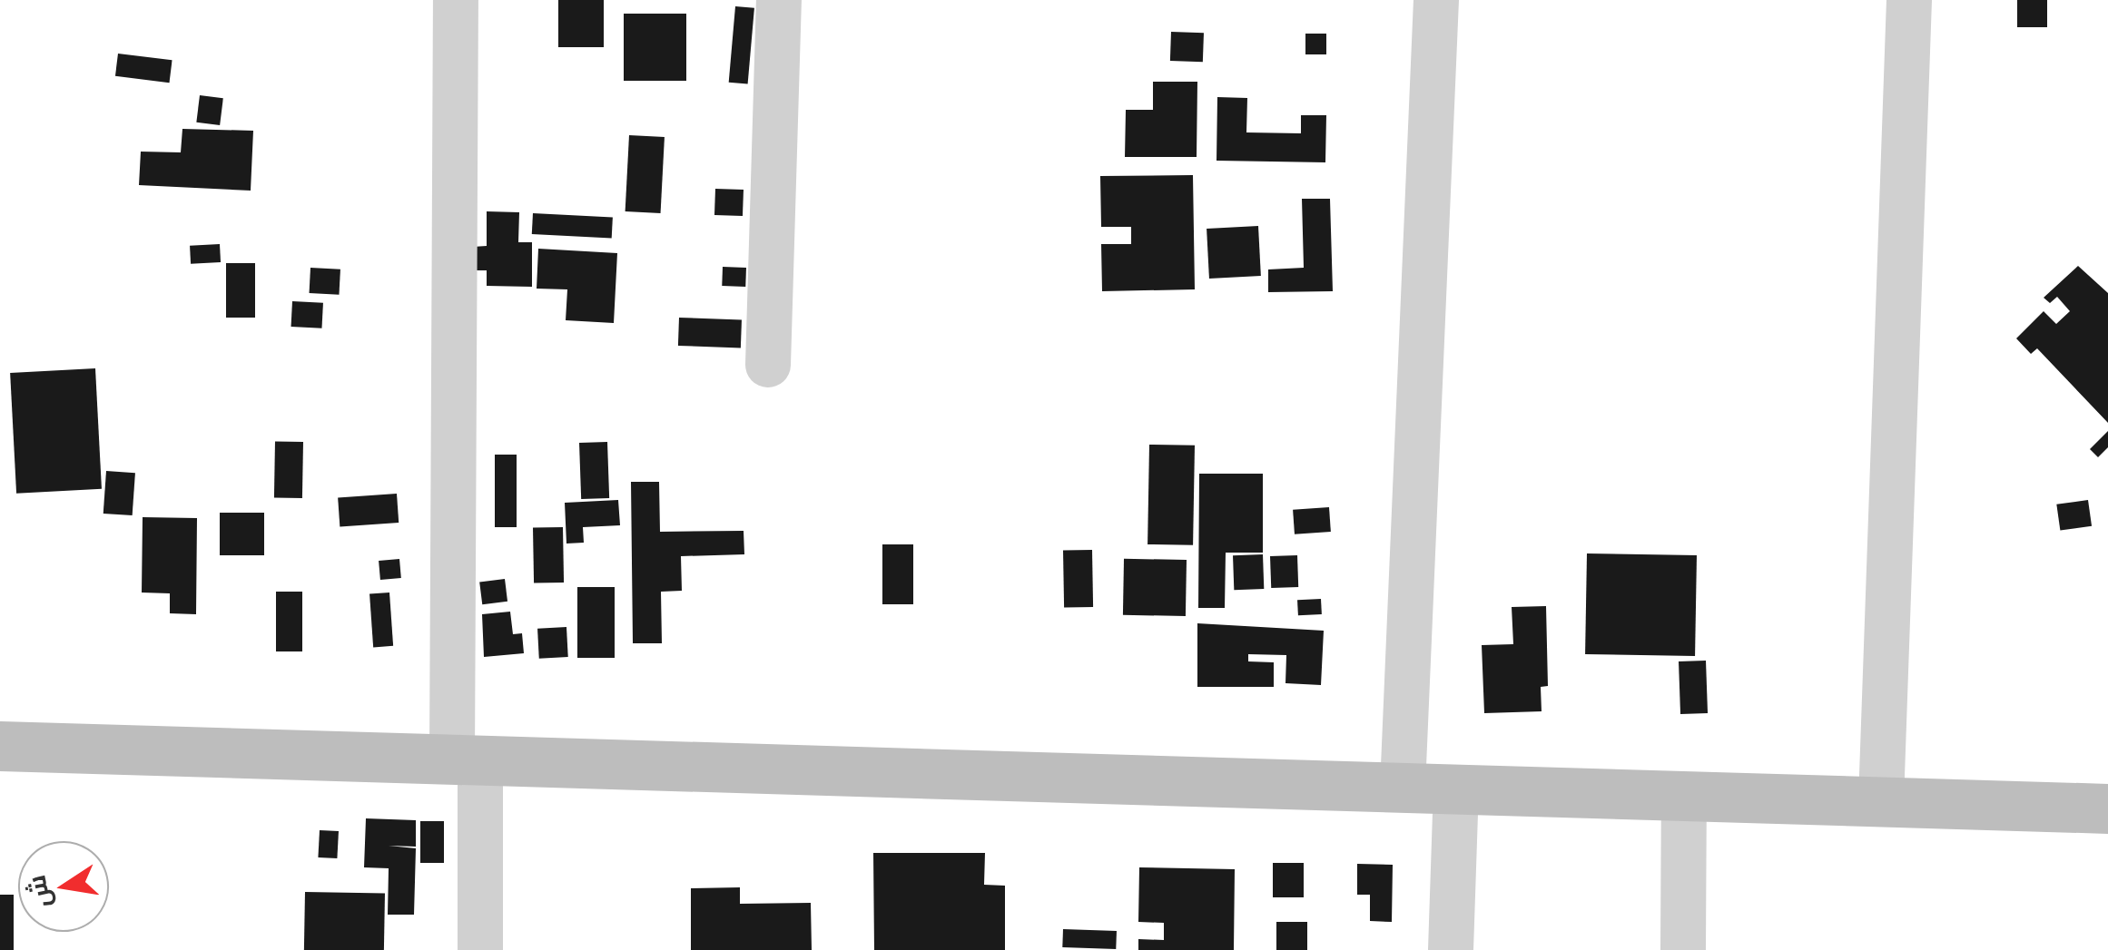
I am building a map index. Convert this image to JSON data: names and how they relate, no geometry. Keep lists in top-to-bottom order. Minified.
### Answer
{"north":"left"}
